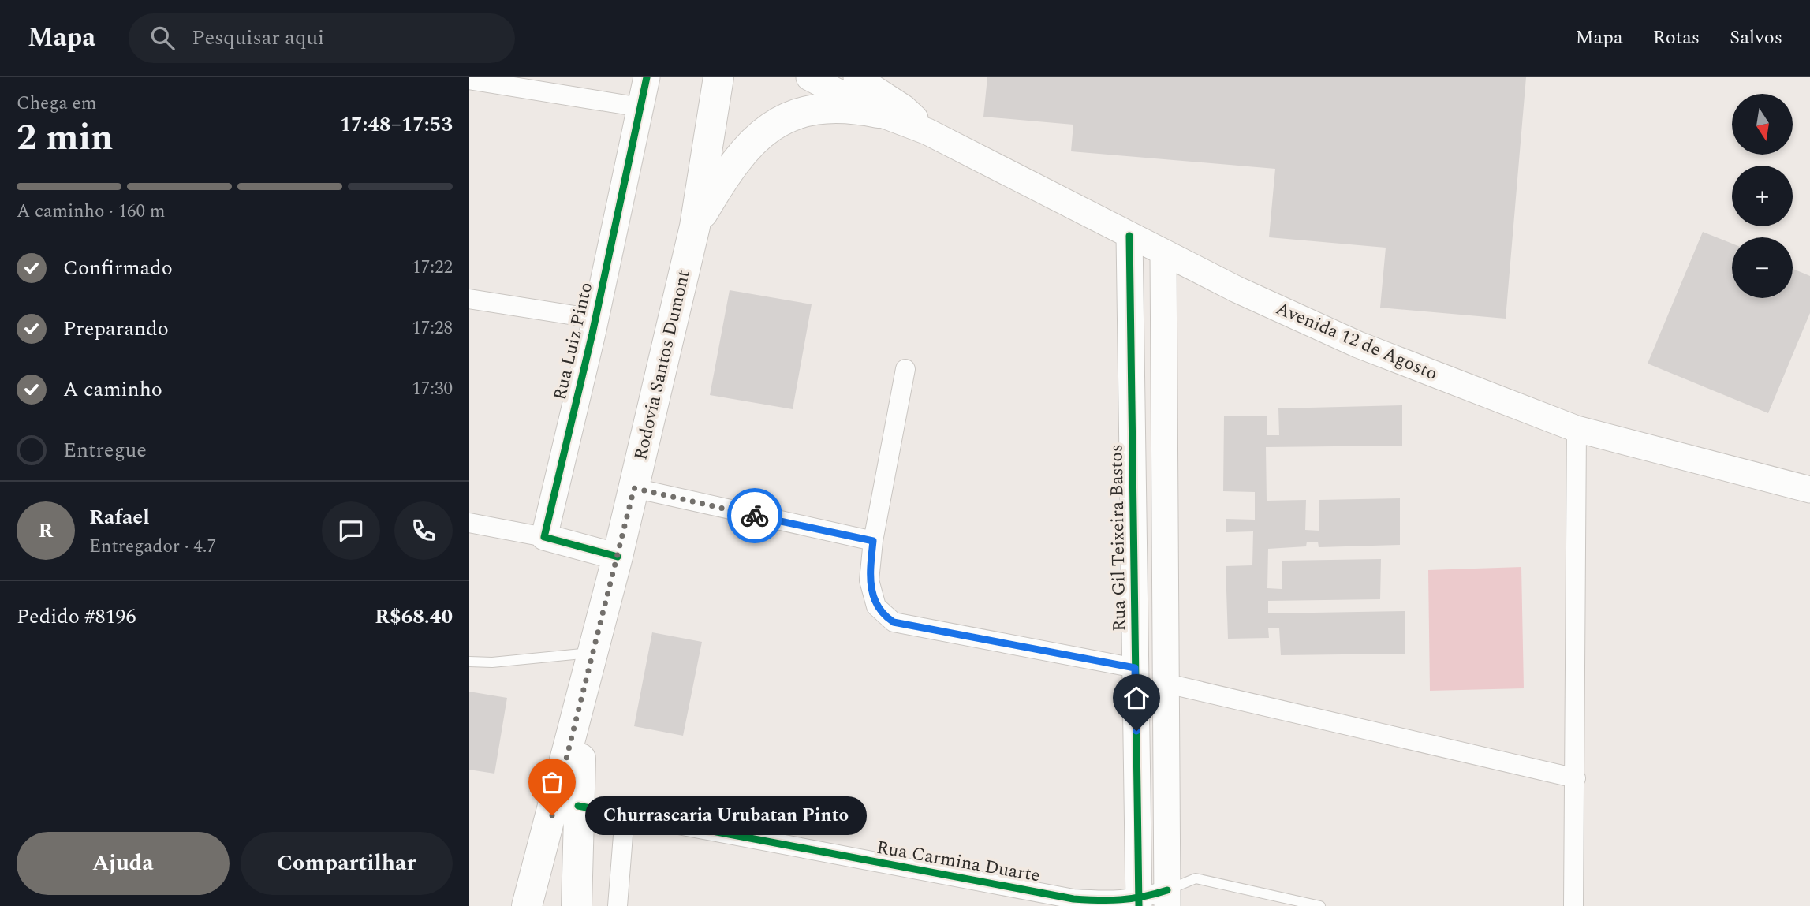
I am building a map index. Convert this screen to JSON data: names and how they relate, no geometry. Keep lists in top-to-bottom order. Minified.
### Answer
{"streets":{"highway":["Rodovia Santos Dumont"],"street":["Rua Luiz Pinto","Avenida 12 de Agosto","Rua Gil Teixeira Bastos","Rua Carmina Duarte"]},"crossings":[["Avenida 12 de Agosto","Rua Gil Teixeira Bastos"],["Rua Gil Teixeira Bastos","Rua Carmina Duarte"]],"places":["Churrascaria Urubatan Pinto"],"north":"bottom","page":{"header":"Mapa","search":"Pesquisar aqui","nav":["Mapa","Rotas","Salvos"],"heading":["2 min","Chega em","17:48–17:53"],"panel":["Rafael","Entregador · 4.7","Pedido #8196","R$68.40"],"map_buttons":["+","−"],"bar":"A caminho · 160 m","list":[["Confirmado","17:22"],["Preparando","17:28"],["A caminho","17:30"],"Entregue"],"round":"R","bubble":"Churrascaria Urubatan Pinto","buttons":["Ajuda","Compartilhar"]}}
